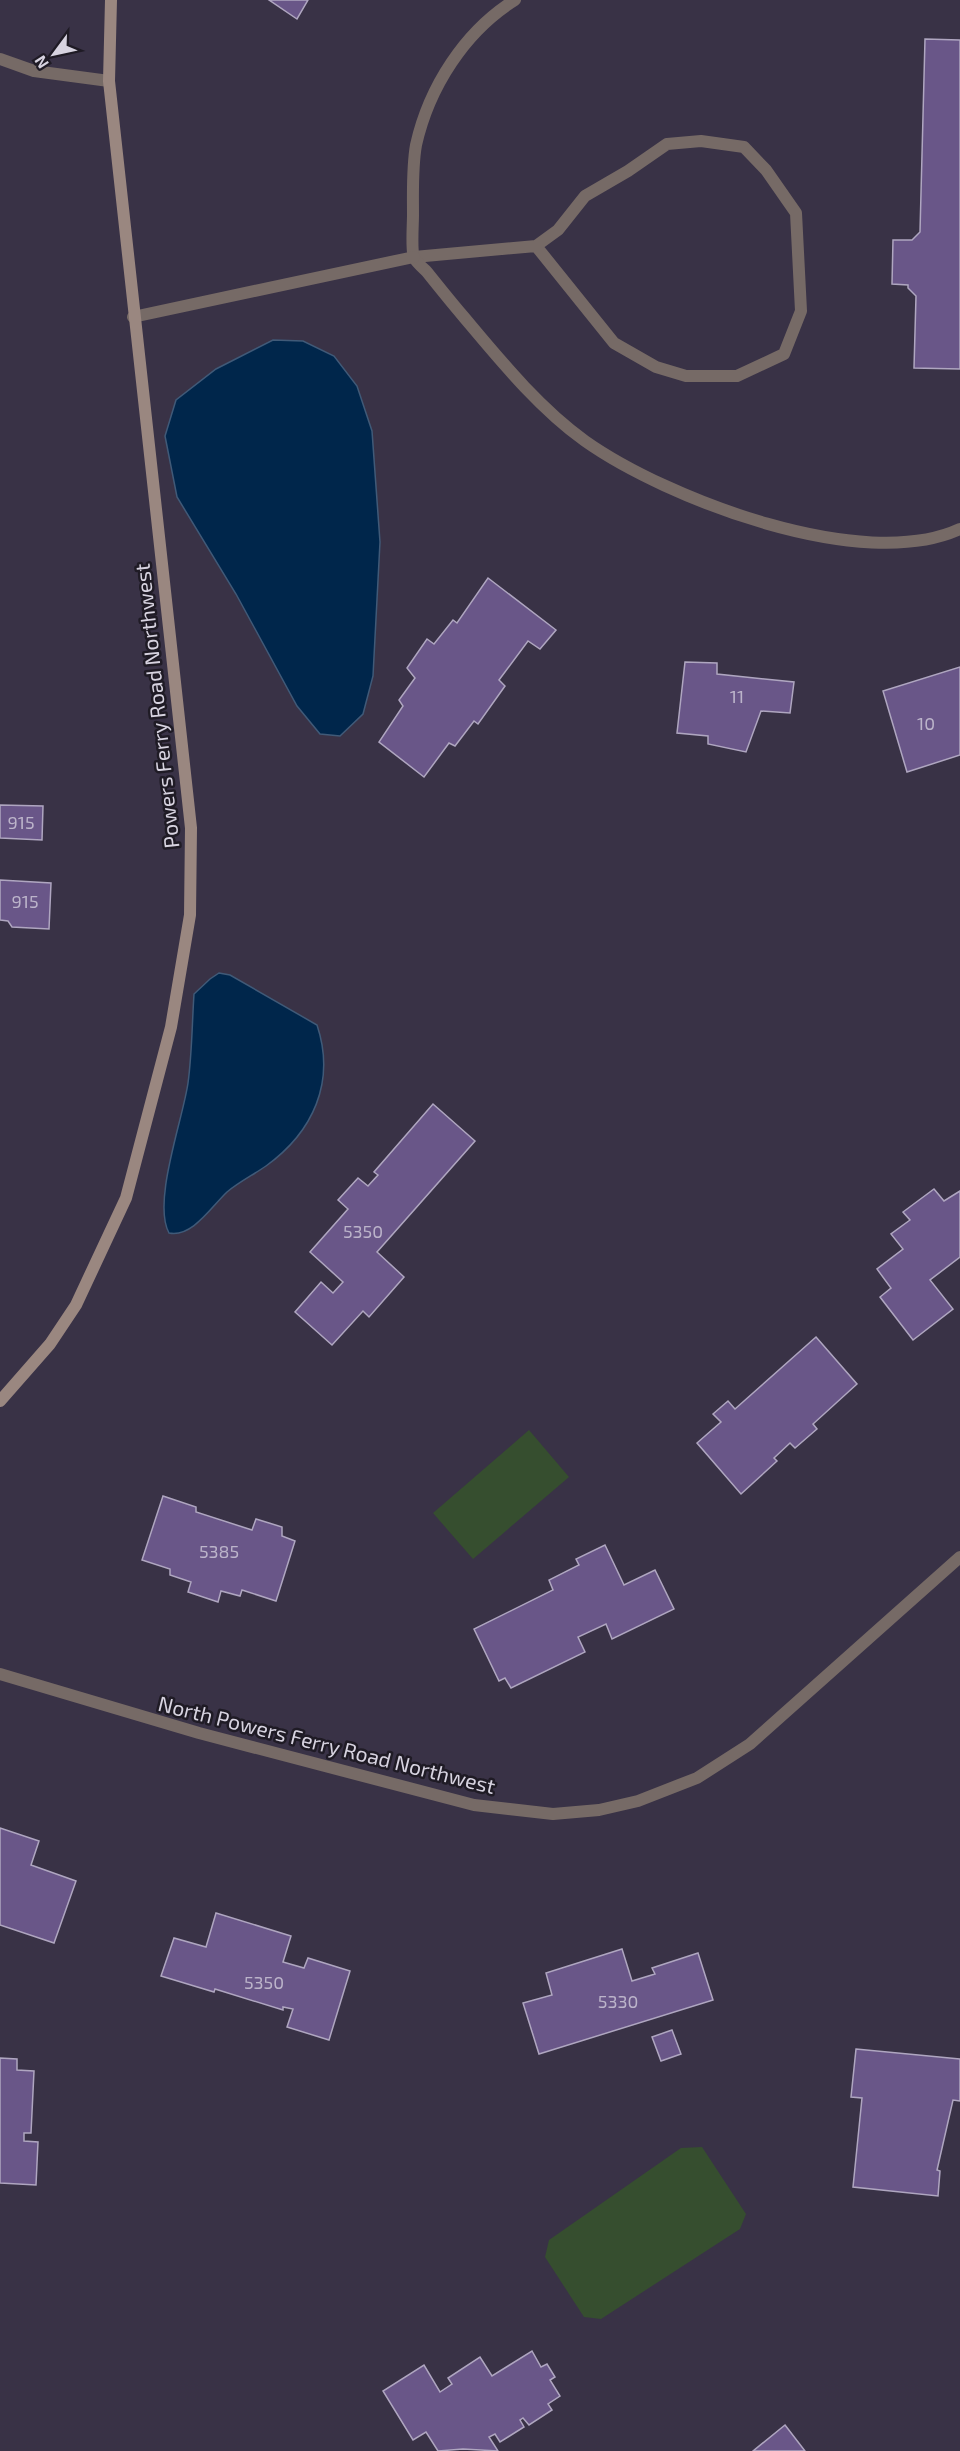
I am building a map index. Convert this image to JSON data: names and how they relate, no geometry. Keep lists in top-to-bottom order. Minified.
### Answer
{"streets":{"street":["Powers Ferry Road Northwest","North Powers Ferry Road Northwest"]},"house_numbers":["11","10","915","915","5350","5385","5350","5330"],"north":"bottom left"}
